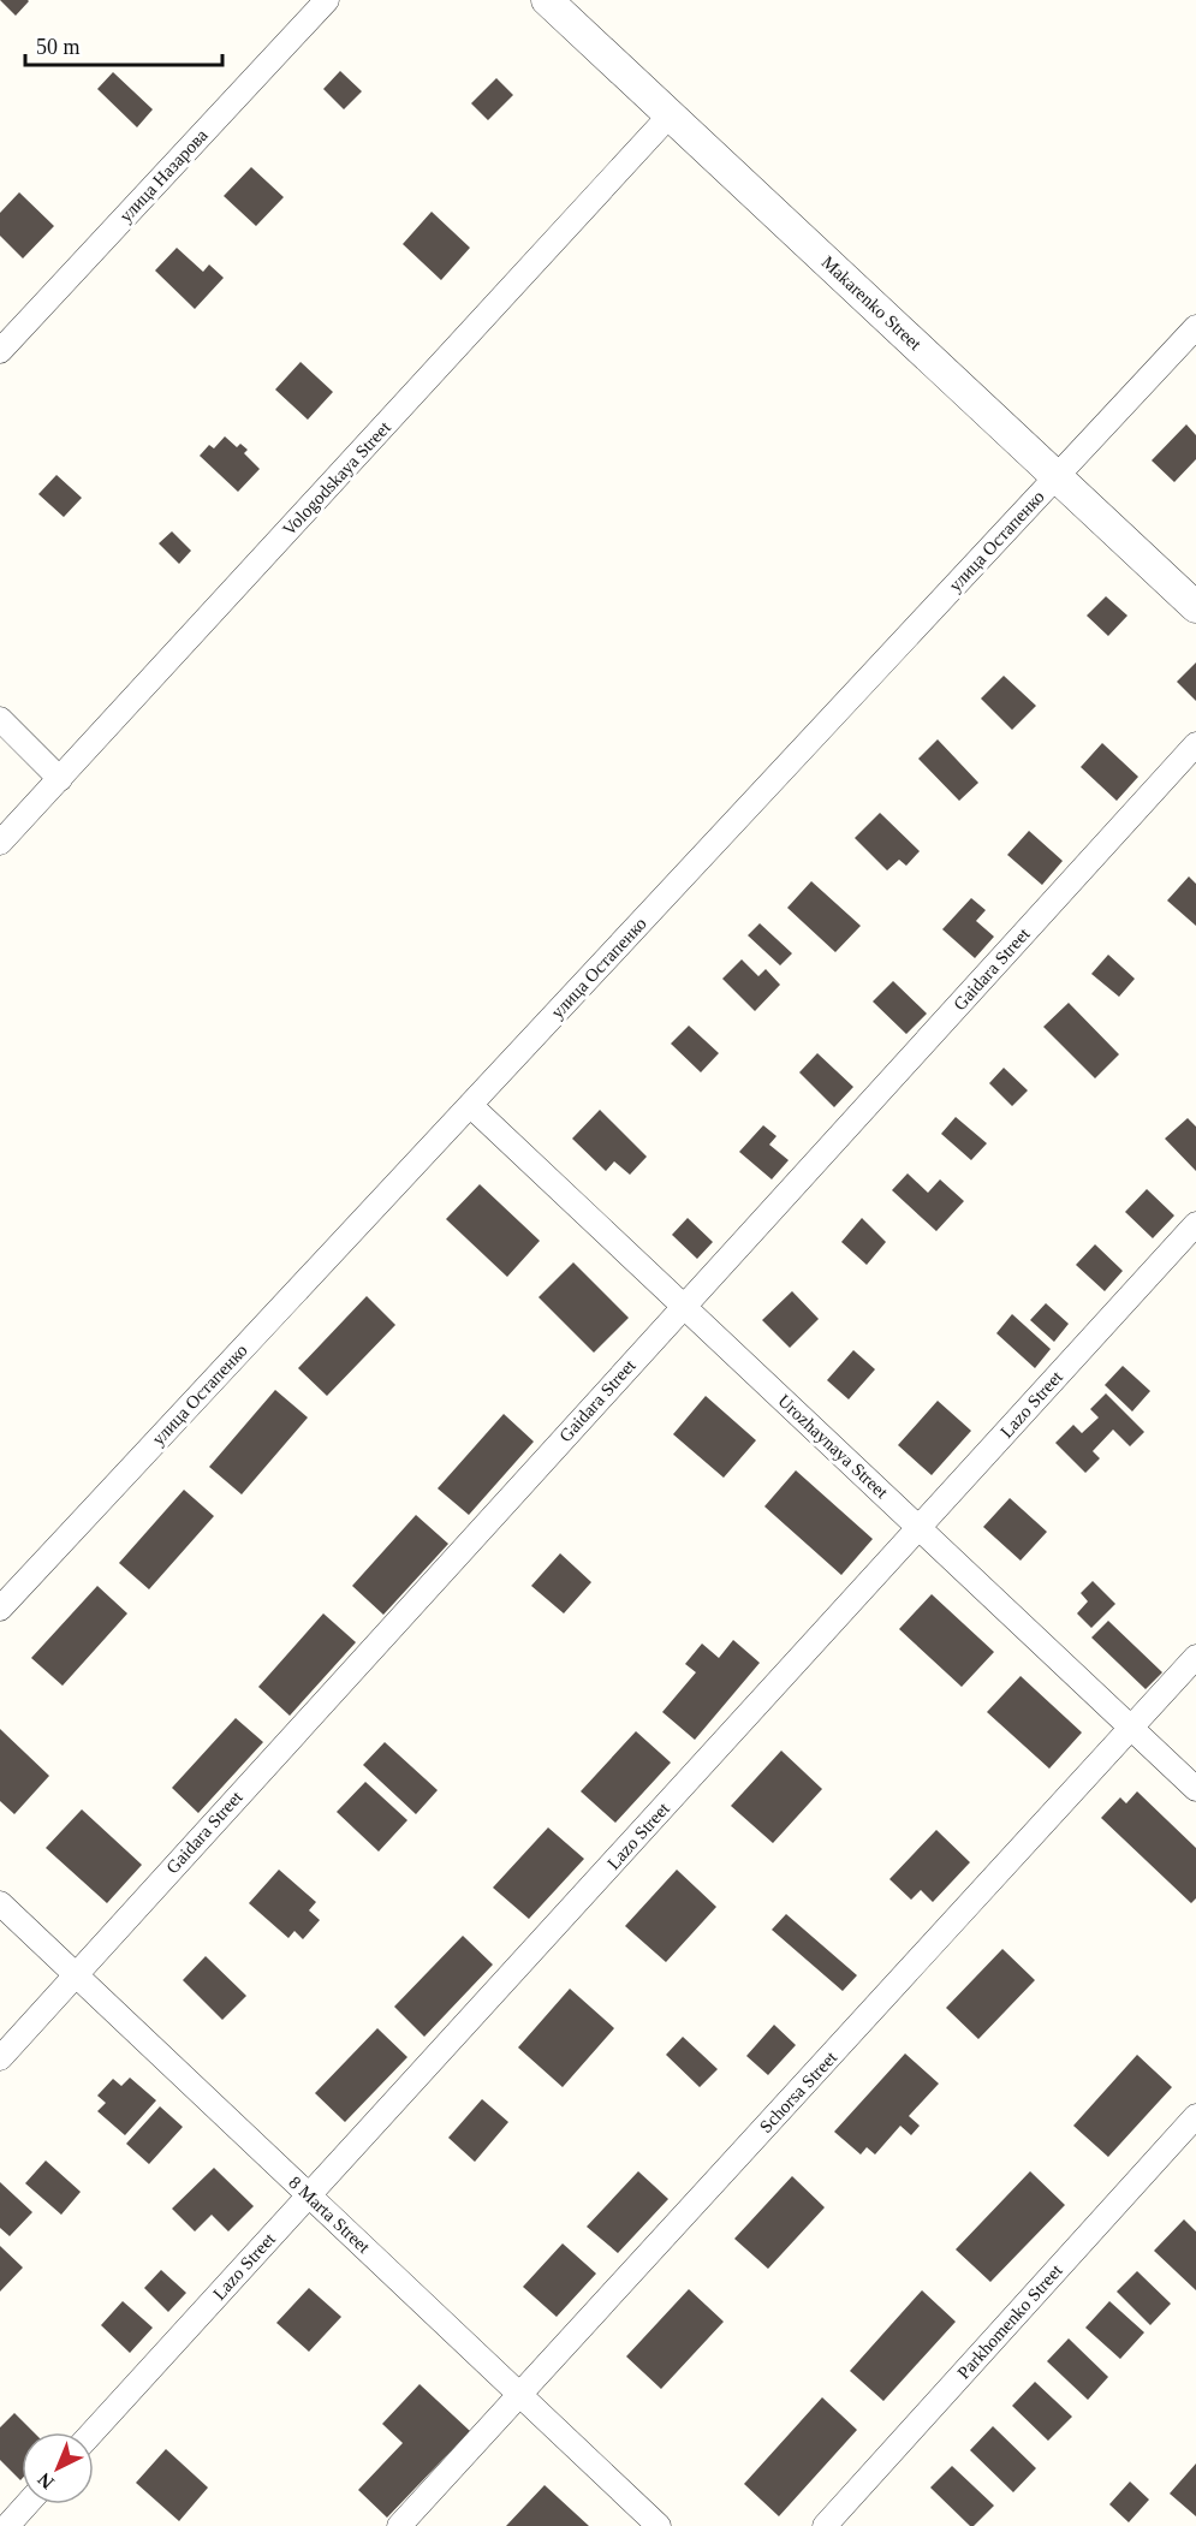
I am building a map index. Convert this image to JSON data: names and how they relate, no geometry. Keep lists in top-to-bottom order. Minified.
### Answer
{"streets":{"street":["улица Назарова","Makarenko Street","Vologodskaya Street","улица Остапенко","Gaidara Street","Lazo Street","Urozhaynaya Street","Schorsa Street","8 Marta Street","Parkhomenko Street"]},"crossings":[["Makarenko Street","Vologodskaya Street"],["Makarenko Street","улица Остапенко"],["улица Остапенко","Urozhaynaya Street"],["Gaidara Street","Urozhaynaya Street"],["Gaidara Street","8 Marta Street"],["Lazo Street","Urozhaynaya Street"],["Lazo Street","8 Marta Street"],["Urozhaynaya Street","Schorsa Street"],["Schorsa Street","8 Marta Street"]],"scale_bar":"50 m","north":"bottom left"}
